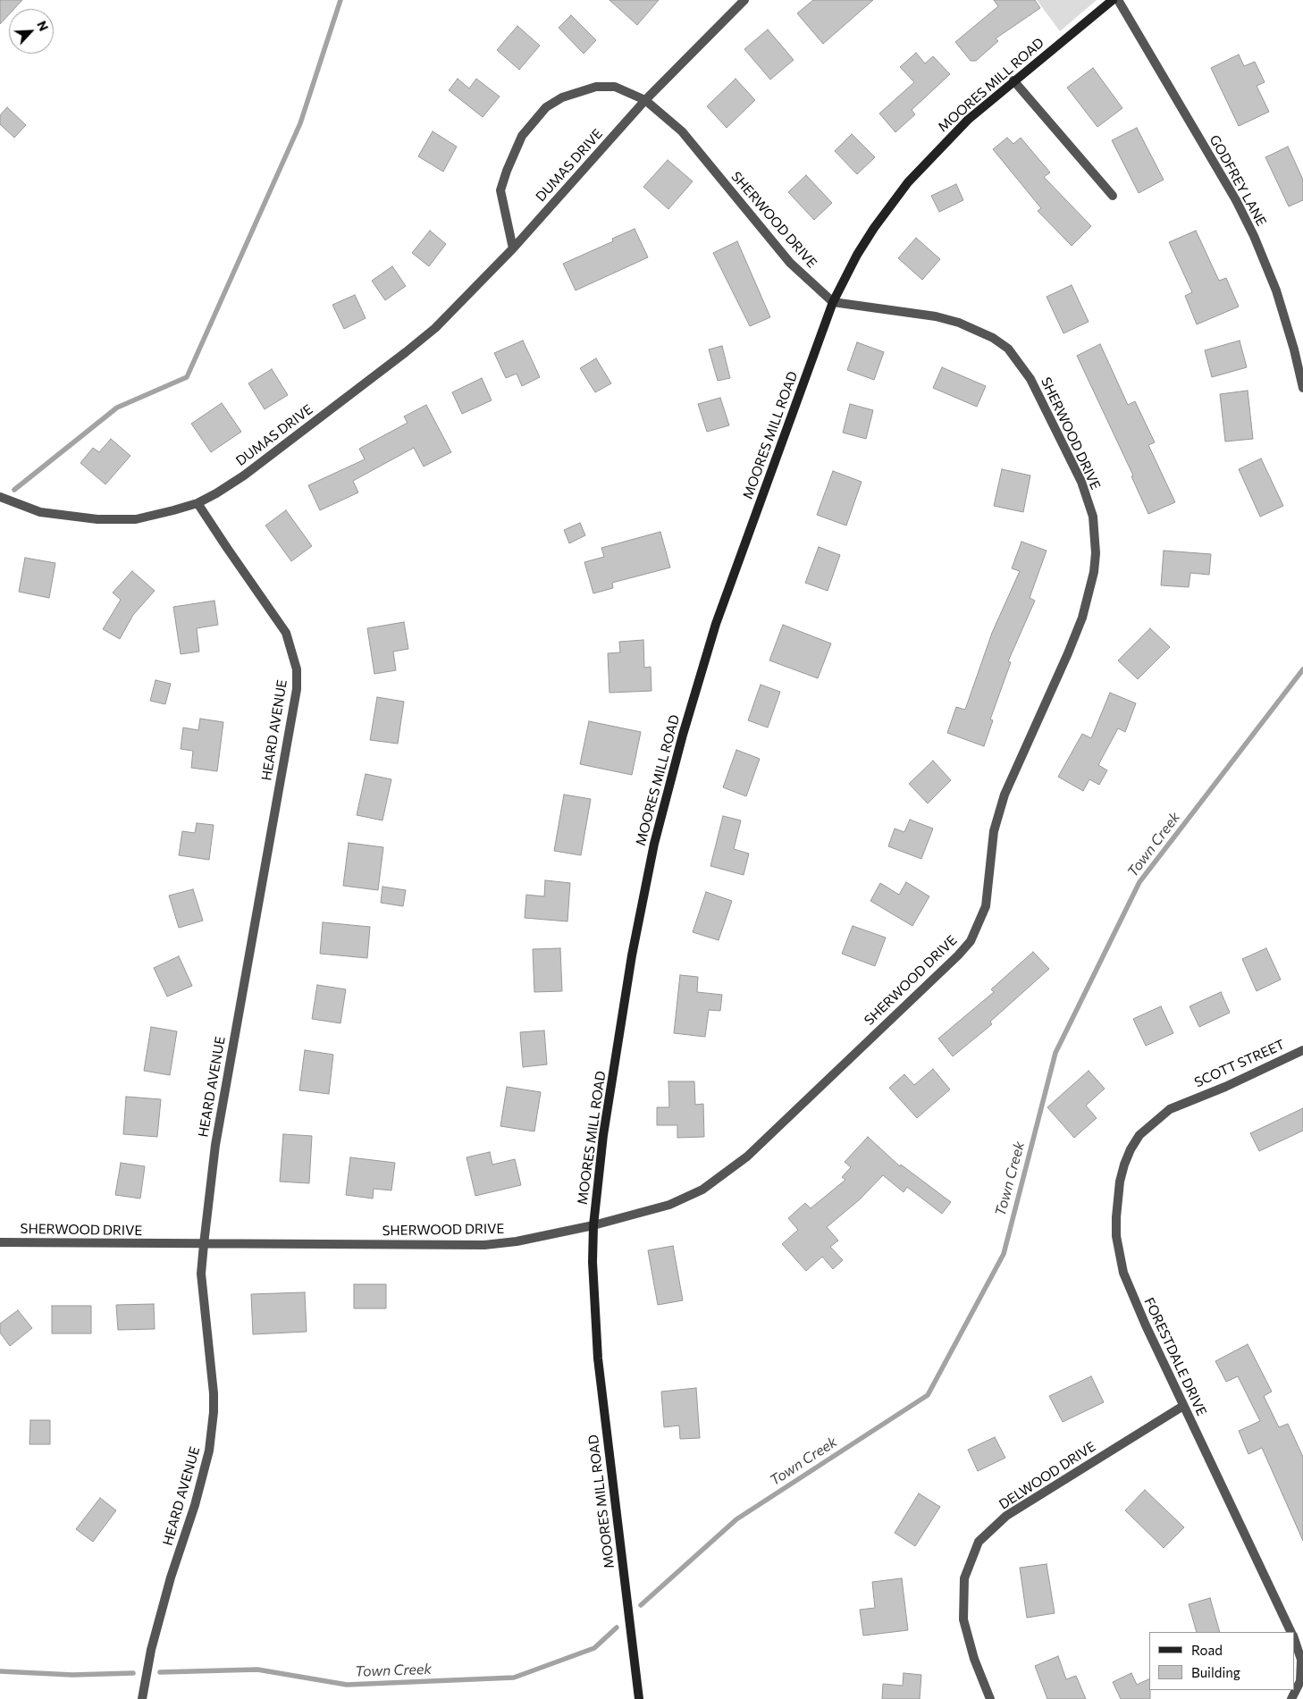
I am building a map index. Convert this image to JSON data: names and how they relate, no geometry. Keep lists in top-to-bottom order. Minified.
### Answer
{"streets":{"street":["MOORES MILL ROAD","DUMAS DRIVE","GODFREY LANE","SHERWOOD DRIVE","HEARD AVENUE","SCOTT STREET","FORESTDALE DRIVE","DELWOOD DRIVE"]},"crossings":[["MOORES MILL ROAD","SHERWOOD DRIVE"],["DUMAS DRIVE","SHERWOOD DRIVE"],["DUMAS DRIVE","HEARD AVENUE"],["SHERWOOD DRIVE","HEARD AVENUE"],["SCOTT STREET","FORESTDALE DRIVE"],["FORESTDALE DRIVE","DELWOOD DRIVE"]],"water":["Town Creek"],"legend":["Road","Building"],"north":"top right"}
